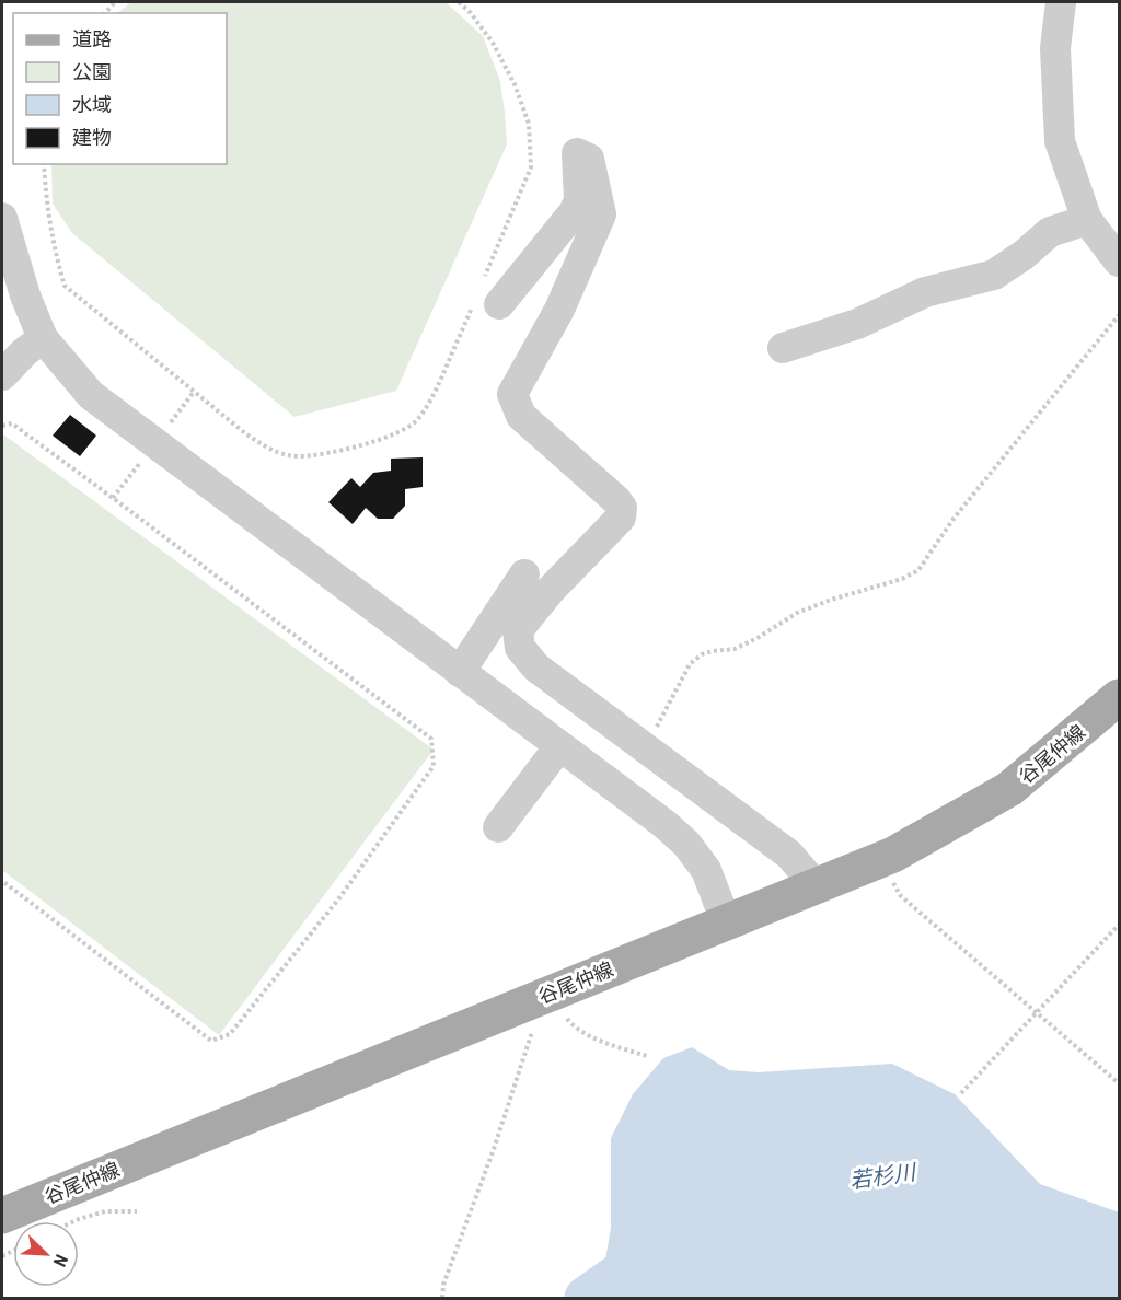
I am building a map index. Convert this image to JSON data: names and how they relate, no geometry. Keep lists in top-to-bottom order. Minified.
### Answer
{"streets":{"main road":["谷尾仲線"]},"water":["若杉川"],"legend":["道路","公園","水域","建物"],"north":"bottom right"}
